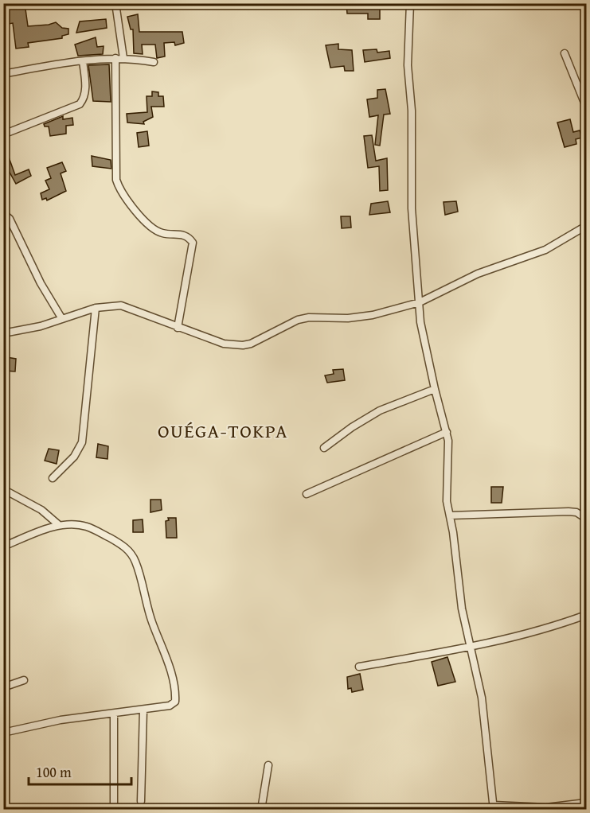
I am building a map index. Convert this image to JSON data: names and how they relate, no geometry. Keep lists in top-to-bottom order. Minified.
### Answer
{"districts":["OUÉGA-TOKPA"],"scale_bar":"100 m"}
